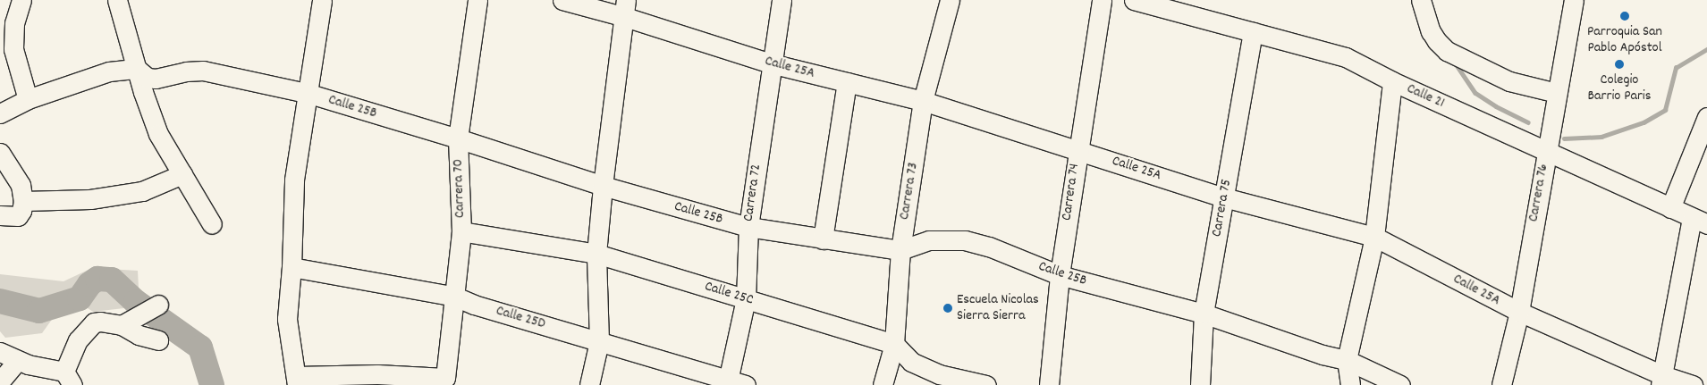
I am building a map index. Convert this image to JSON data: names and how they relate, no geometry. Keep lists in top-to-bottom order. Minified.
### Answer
{"streets":{"street":["Calle 25A","Calle 21","Calle 25B","Carrera 70","Carrera 73","Carrera 74","Carrera 72","Carrera 76","Carrera 75","Calle 25C","Calle 25D"]},"crossings":[["Calle 25A","Carrera 73"],["Calle 25A","Carrera 74"],["Calle 25A","Carrera 72"],["Calle 25A","Carrera 76"],["Calle 25A","Carrera 75"],["Calle 21","Carrera 76"],["Calle 21","Carrera 75"],["Calle 25B","Carrera 70"],["Calle 25B","Carrera 73"],["Calle 25B","Carrera 74"],["Calle 25B","Carrera 72"],["Calle 25B","Carrera 75"],["Carrera 70","Calle 25C"],["Carrera 70","Calle 25D"],["Carrera 73","Calle 25C"],["Carrera 72","Calle 25C"],["Carrera 72","Calle 25D"]],"places":["Parroquia San Pablo Apóstol","Colegio Barrio Paris","Escuela Nicolas Sierra Sierra"]}
